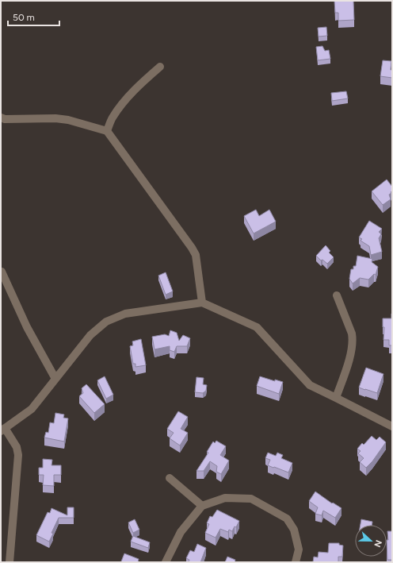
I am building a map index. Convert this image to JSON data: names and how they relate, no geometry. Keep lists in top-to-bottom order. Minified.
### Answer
{"scale_bar":"50 m","north":"right"}
